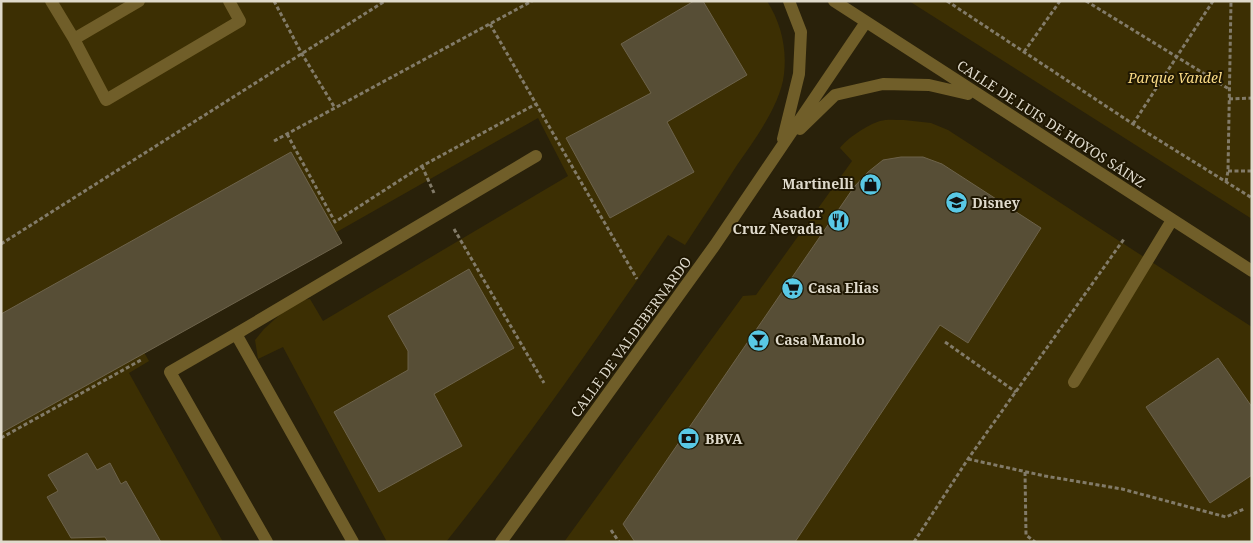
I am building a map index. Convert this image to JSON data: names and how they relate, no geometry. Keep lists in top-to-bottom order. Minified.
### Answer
{"streets":{"street":["CALLE DE LUIS DE HOYOS SÁINZ","CALLE DE VALDEBERNARDO"]},"crossings":[["CALLE DE LUIS DE HOYOS SÁINZ","CALLE DE VALDEBERNARDO"]],"parks":["Parque Vandel"],"places":{"shop":["Martinelli"],"school or university":["Disney"],"restaurant":["Asador Cruz Nevada"],"supermarket":["Casa Elías"],"bar":["Casa Manolo"],"bank":["BBVA"]}}
